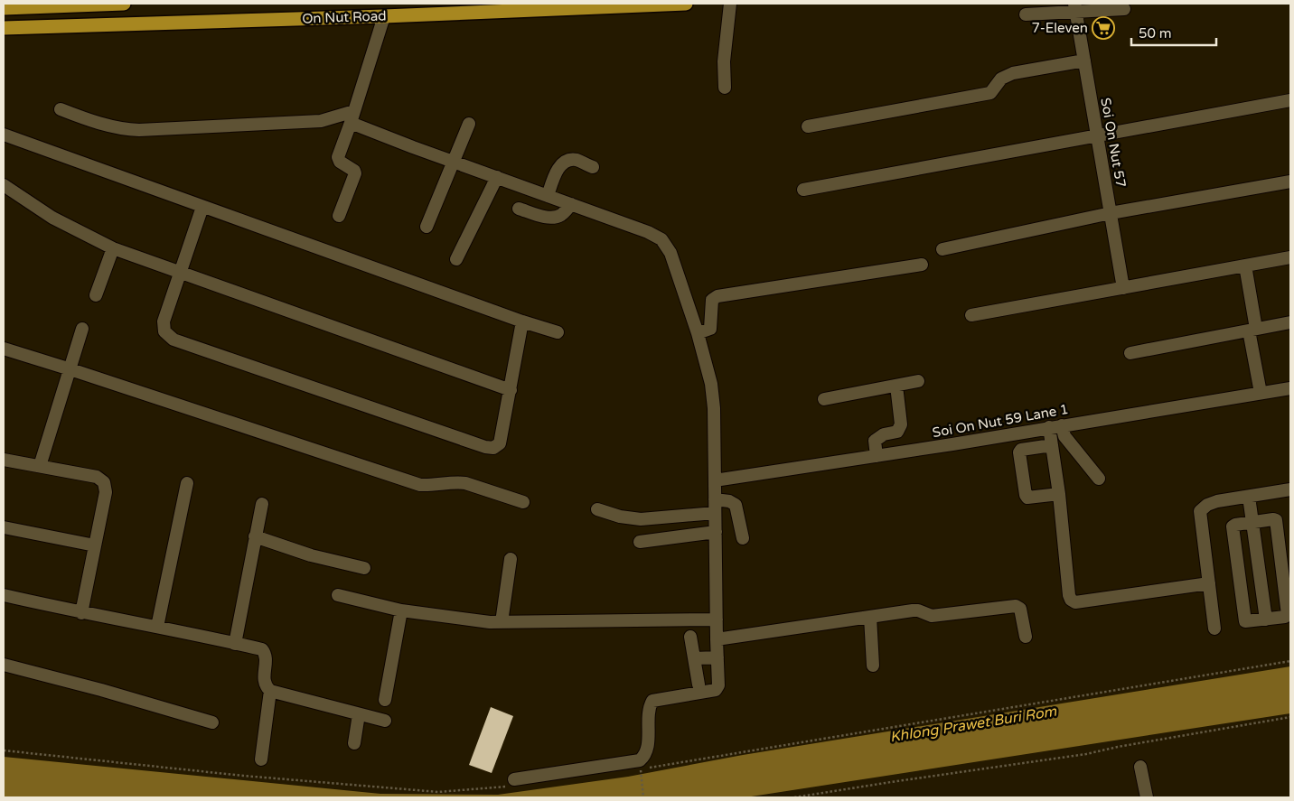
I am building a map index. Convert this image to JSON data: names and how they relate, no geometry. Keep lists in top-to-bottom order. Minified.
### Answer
{"streets":{"main road":["On Nut Road"],"street":["Soi On Nut 57","Soi On Nut 59 Lane 1"]},"water":["Khlong Prawet Buri Rom"],"places":{"supermarket":["7-Eleven"]},"scale_bar":"50 m"}
